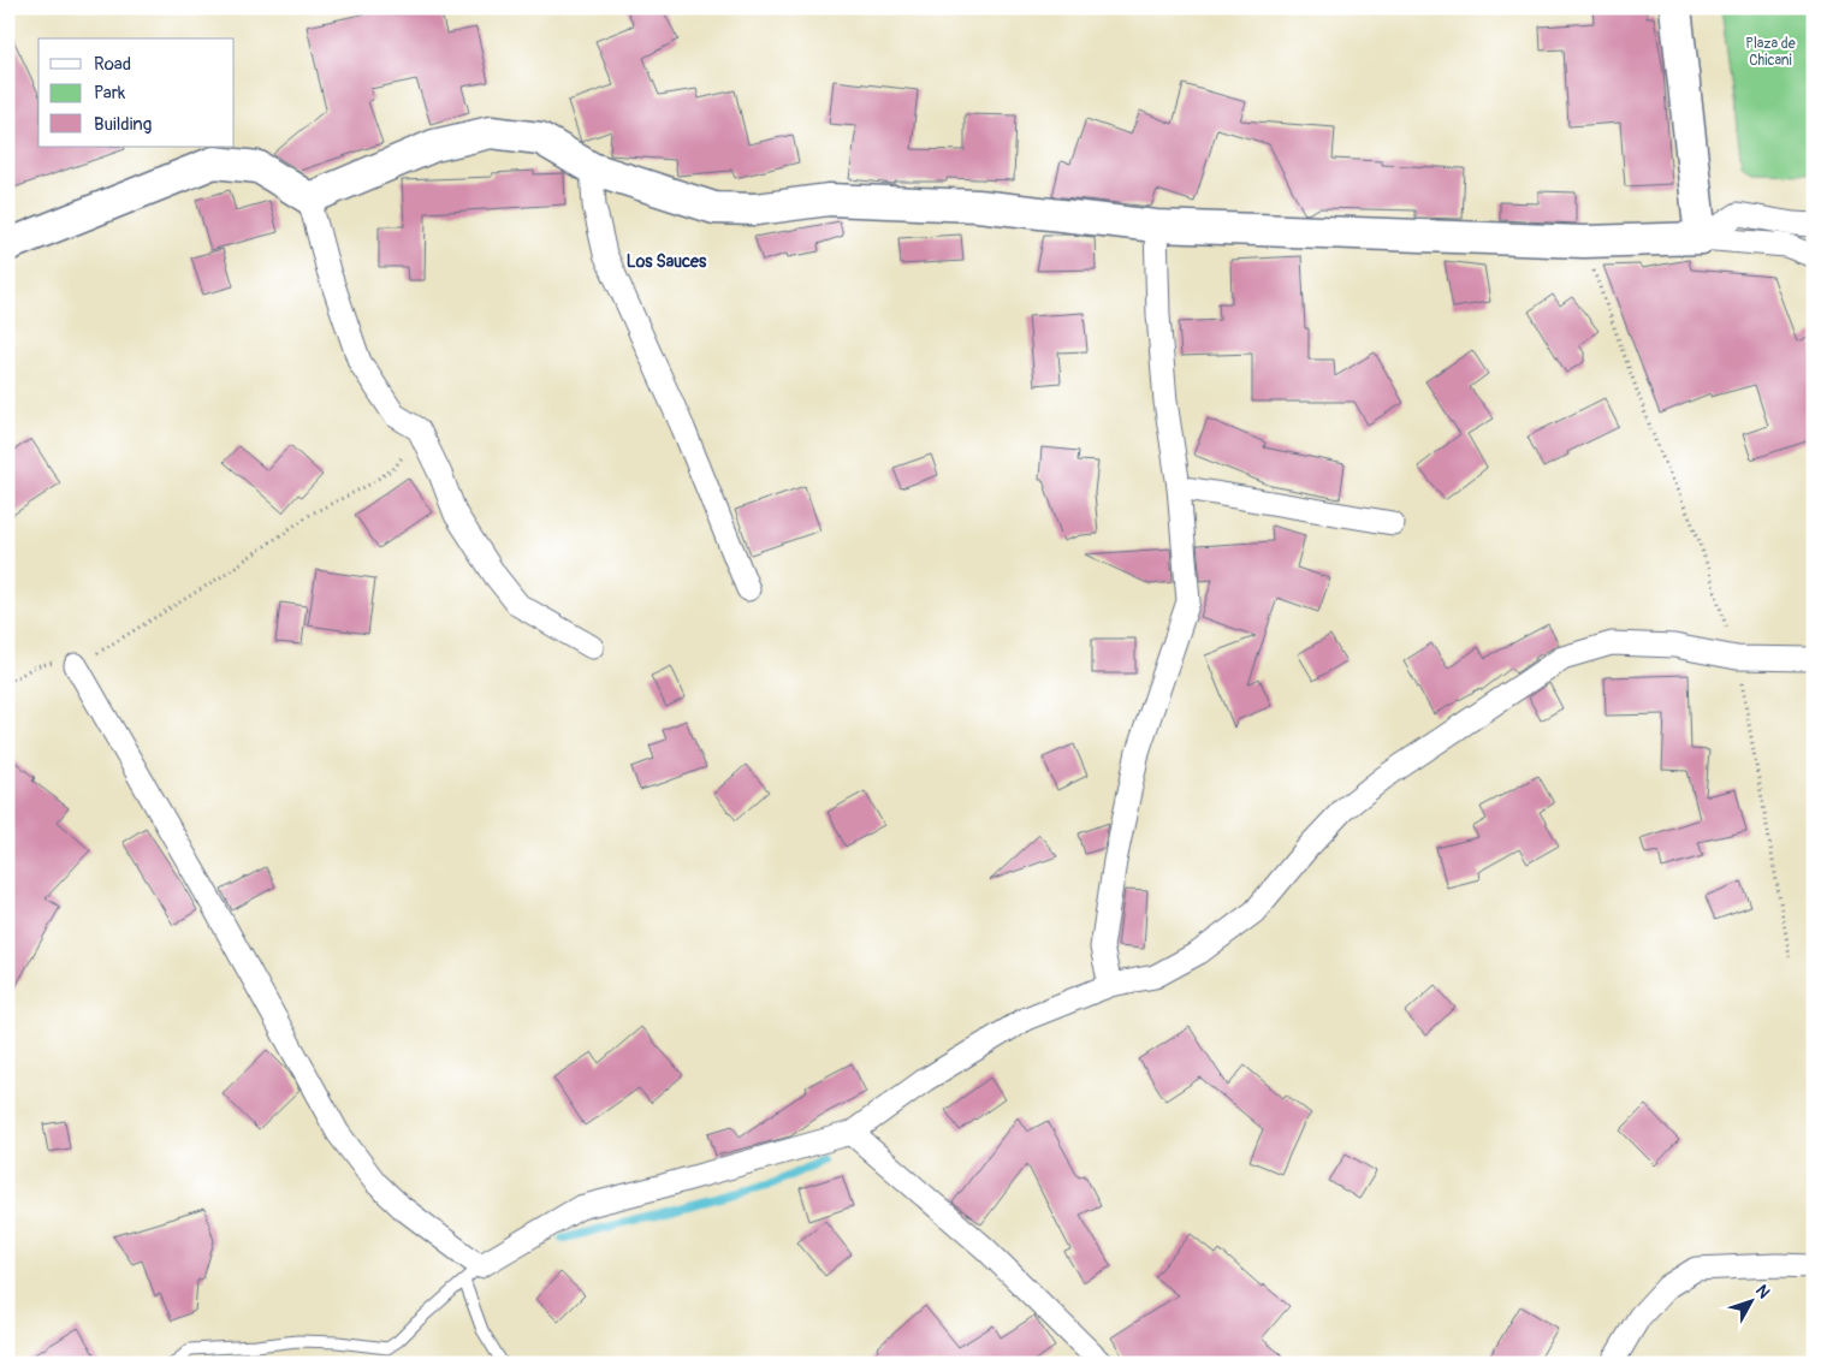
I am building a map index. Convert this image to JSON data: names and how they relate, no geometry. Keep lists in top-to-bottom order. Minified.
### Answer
{"districts":["Los Sauces"],"parks":["Plaza de Chicani"],"legend":["Road","Park","Building"],"north":"top right"}
